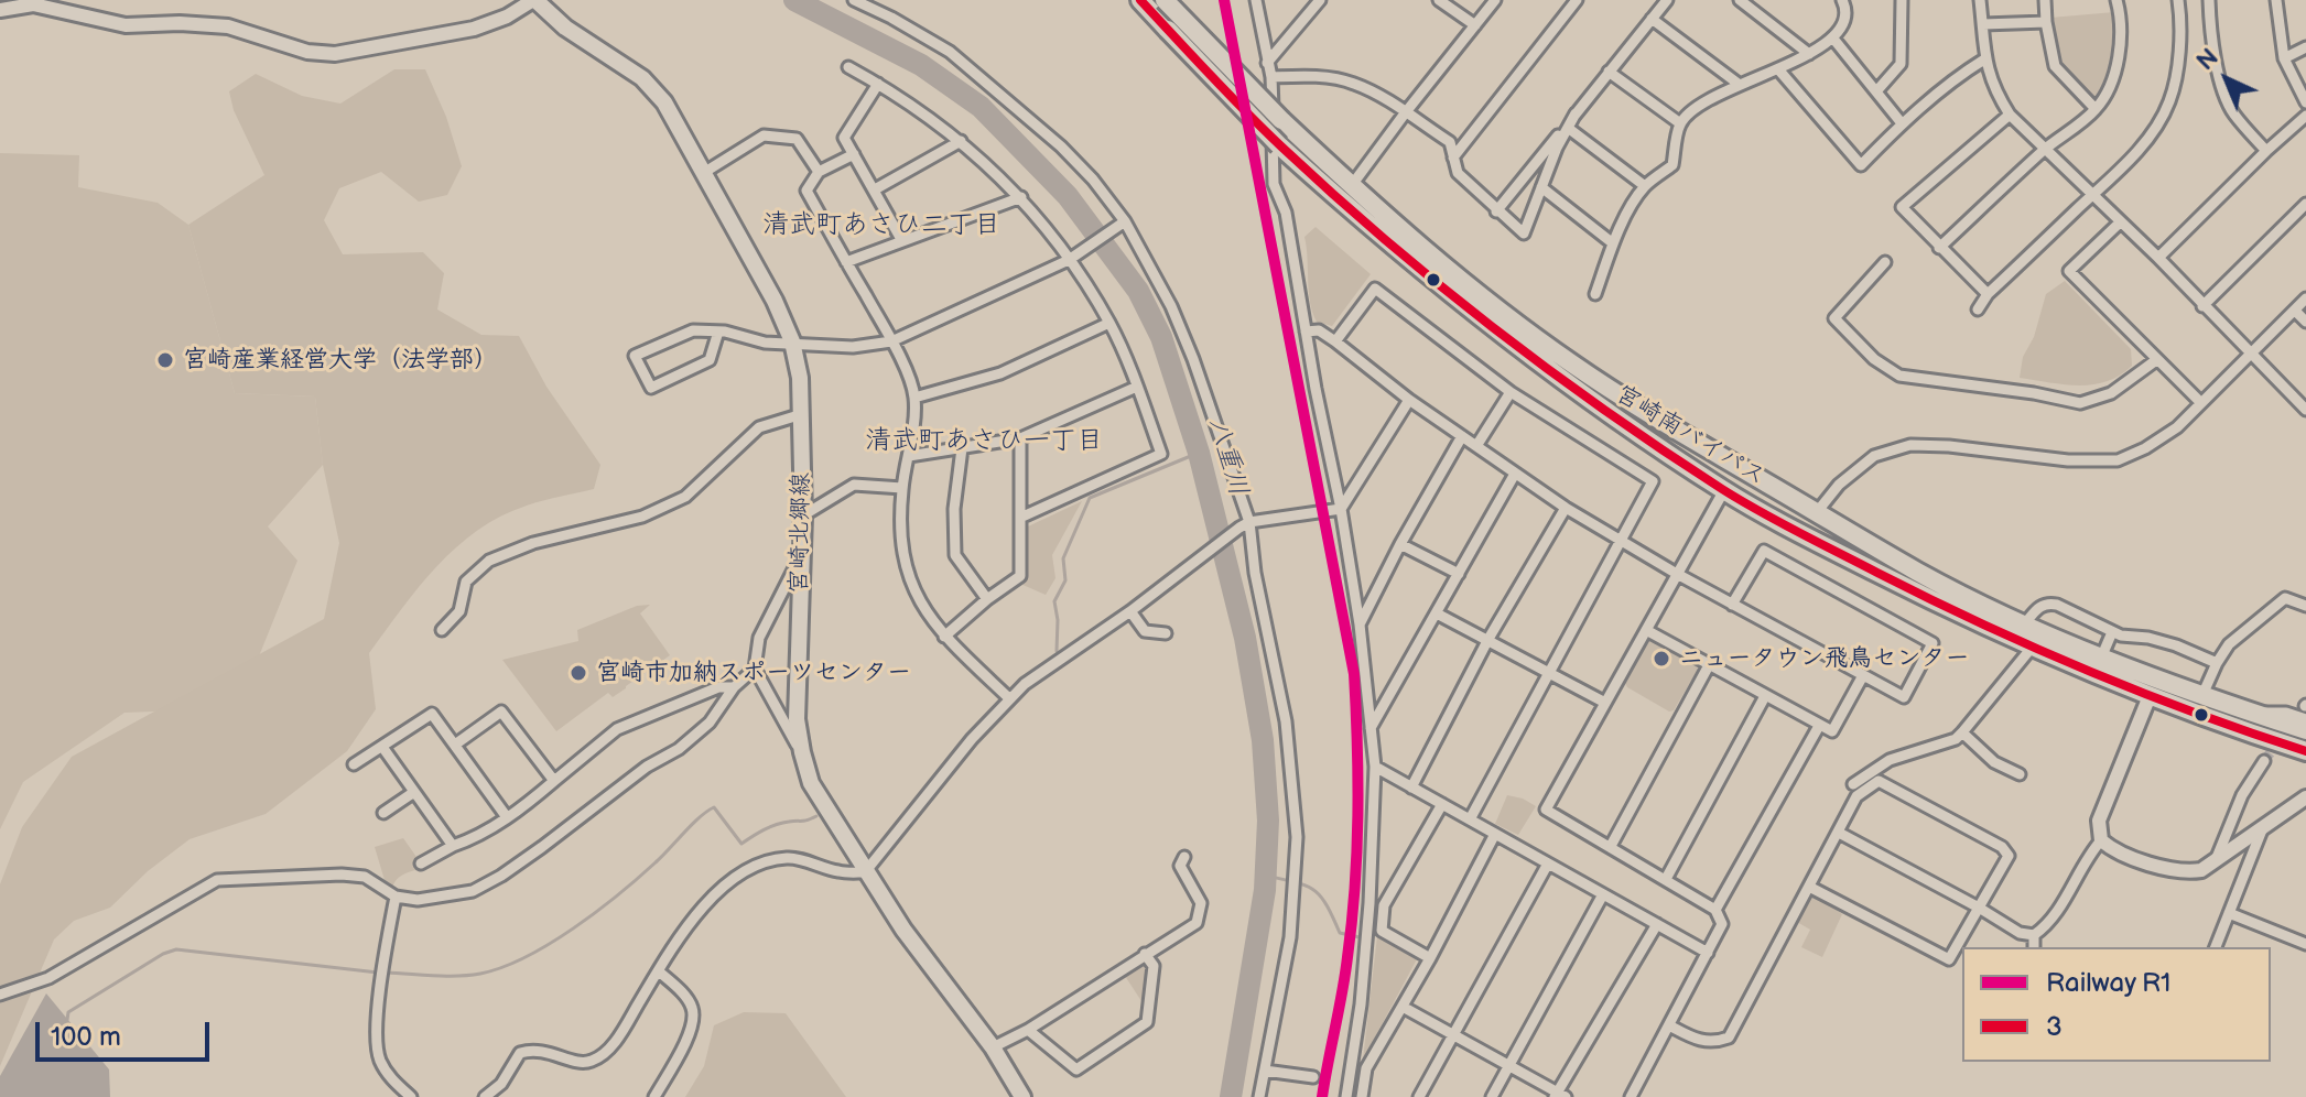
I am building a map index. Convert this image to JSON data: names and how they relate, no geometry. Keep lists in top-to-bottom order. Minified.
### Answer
{"streets":{"highway":["宮崎南バイパス"],"main road":["宮崎北郷線"]},"districts":["清武町あさひ二丁目","清武町あさひ一丁目"],"water":["八重川"],"places":["宮崎産業経営大学（法学部）","ニュータウン飛鳥センター","宮崎市加納スポーツセンター"],"lines":["rail line R1","transit line 3"],"legend":["Railway R1","3"],"scale_bar":"100 m","north":"top left"}
